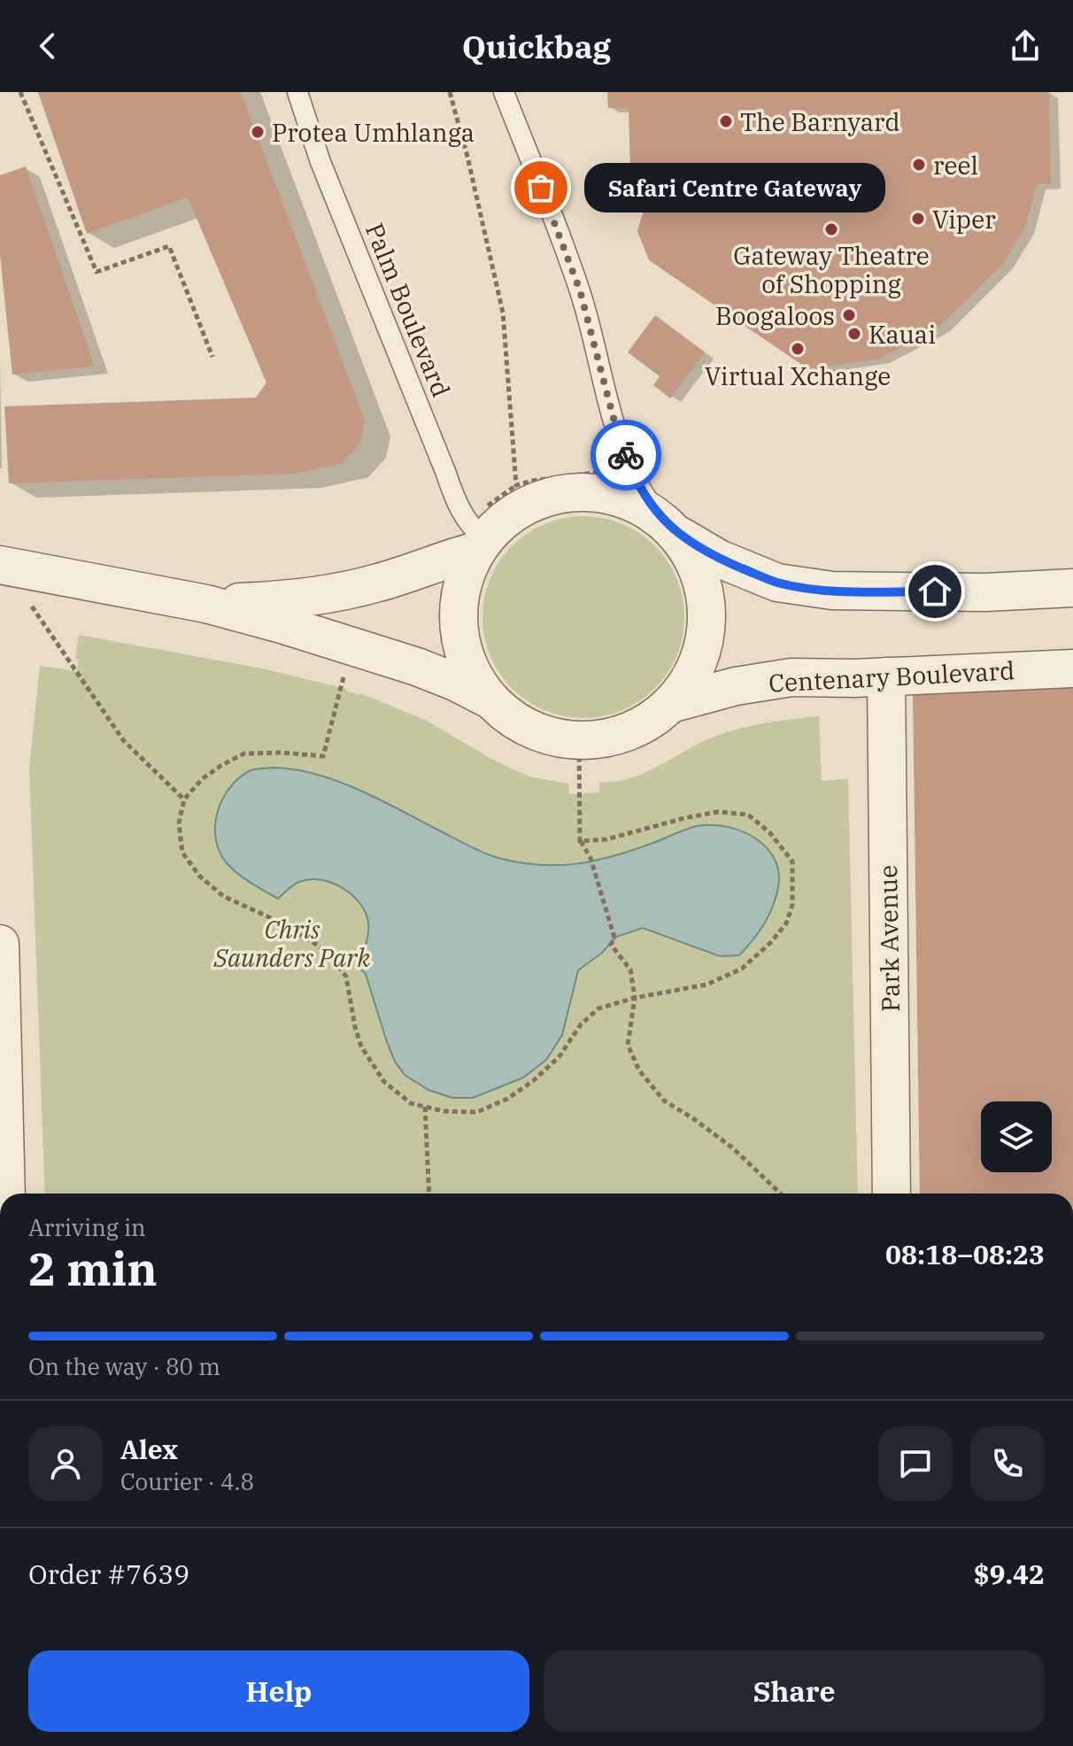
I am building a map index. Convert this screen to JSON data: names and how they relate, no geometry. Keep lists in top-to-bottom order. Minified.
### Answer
{"streets":{"street":["Centenary Boulevard","Park Avenue"],"lane":["Palm Boulevard"]},"crossings":[["Palm Boulevard","Centenary Boulevard"],["Centenary Boulevard","Park Avenue"]],"parks":["Chris Saunders Park"],"places":["The Barnyard","Protea Umhlanga","reel","Safari Centre Gateway","Viper","Gateway Theatre of Shopping","Boogaloos","Kauai","Virtual Xchange"],"page":{"header":"Quickbag","bubble":"Safari Centre Gateway","heading":["2 min","Arriving in","08:18–08:23"],"panel":["Alex","Courier · 4.8","Order #7639","$9.42"],"bar":"On the way · 80 m","buttons":["Help","Share"]}}
